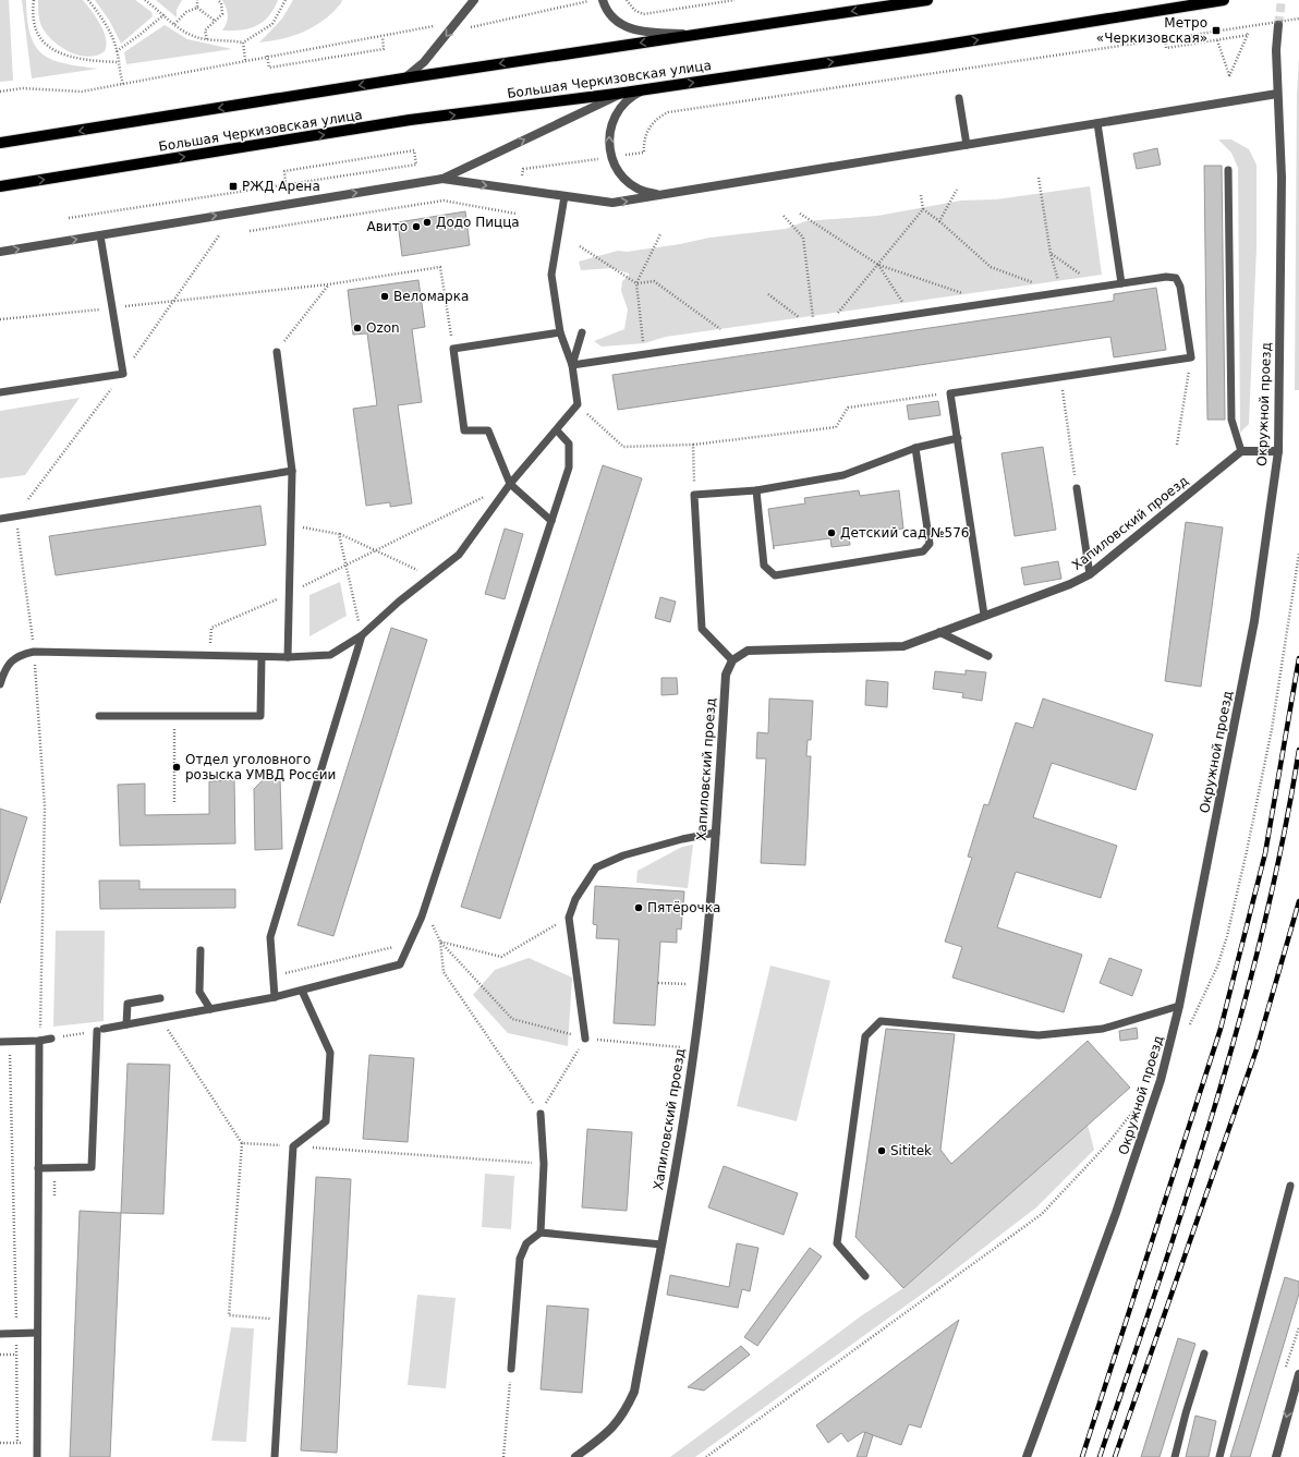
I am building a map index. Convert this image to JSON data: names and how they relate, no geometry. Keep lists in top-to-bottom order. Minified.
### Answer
{"streets":{"main road":["Большая Черкизовская улица"],"street":["Окружной проезд","Хапиловский проезд"]},"places":{"transit":["Метро «Черкизовская»","РЖД Арена"],"other":["Додо Пицца","Авито","Веломарка","Ozon","Детский сад №576","Отдел уголовного розыска УМВД России","Пятёрочка","Sititek"]}}
